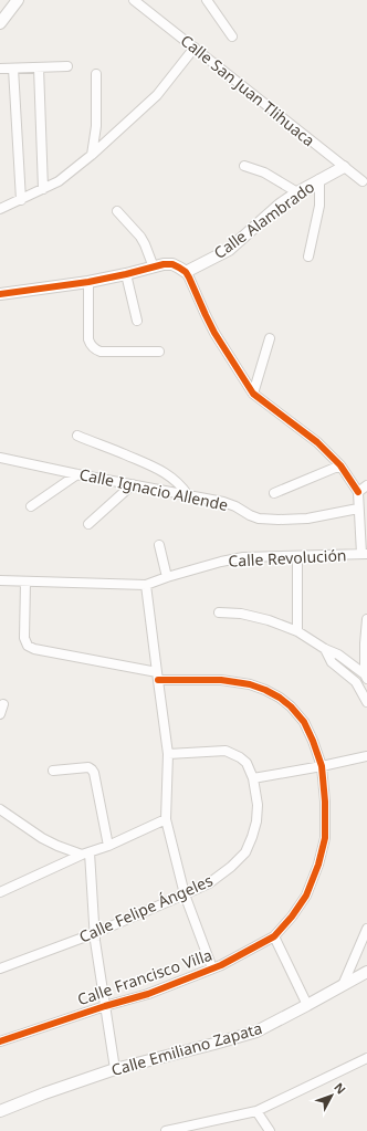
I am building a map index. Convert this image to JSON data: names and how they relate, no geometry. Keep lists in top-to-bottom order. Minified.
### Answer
{"streets":{"street":["Calle San Juan Tlihuaca","Calle Alambrado","Calle Ignacio Allende","Calle Revolución","Calle Felipe Ángeles","Calle Francisco Villa","Calle Emiliano Zapata"]},"crossings":[["Calle San Juan Tlihuaca","Calle Alambrado"],["Calle Revolución","Calle Francisco Villa"]],"north":"top right"}
